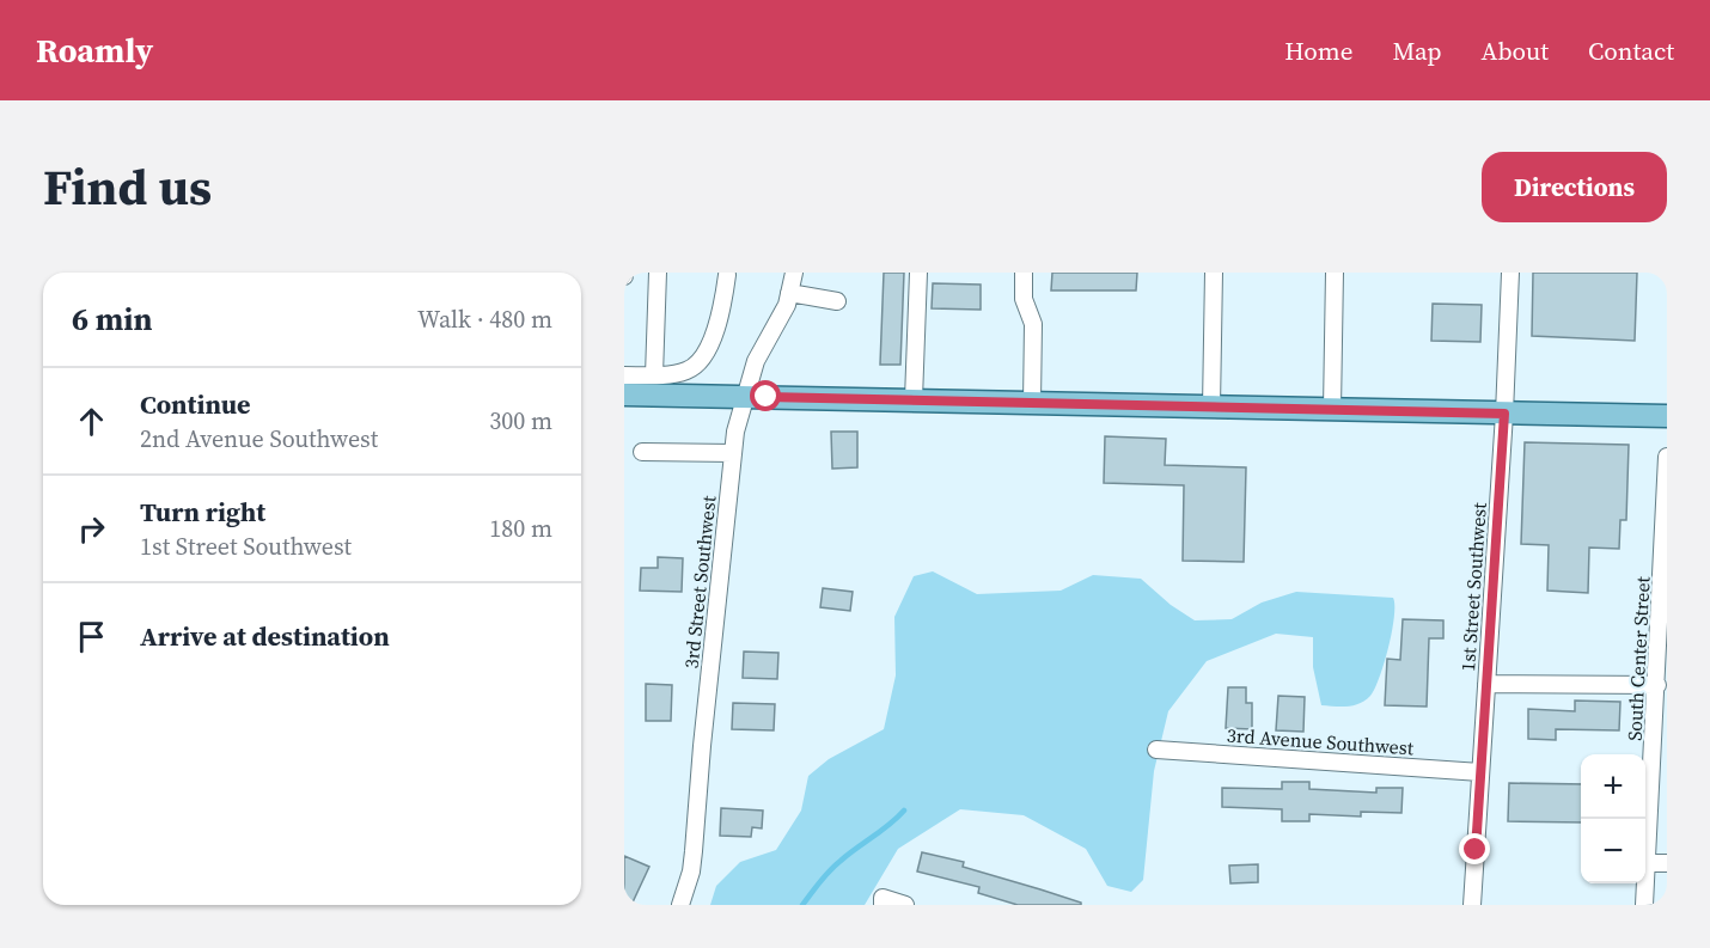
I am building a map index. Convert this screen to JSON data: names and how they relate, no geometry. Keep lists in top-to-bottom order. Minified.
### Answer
{"streets":{"street":["3rd Street Southwest","1st Street Southwest","South Center Street","3rd Avenue Southwest"]},"crossings":[["1st Street Southwest","3rd Avenue Southwest"]],"page":{"header":"Roamly","nav":["Home","Map","About","Contact"],"title":"Find us","buttons":"Directions","heading":["6 min","Walk · 480 m"],"list":[["Continue","2nd Avenue Southwest","300 m"],["Turn right","1st Street Southwest","180 m"],"Arrive at destination"],"map_buttons":["+","−"]}}
